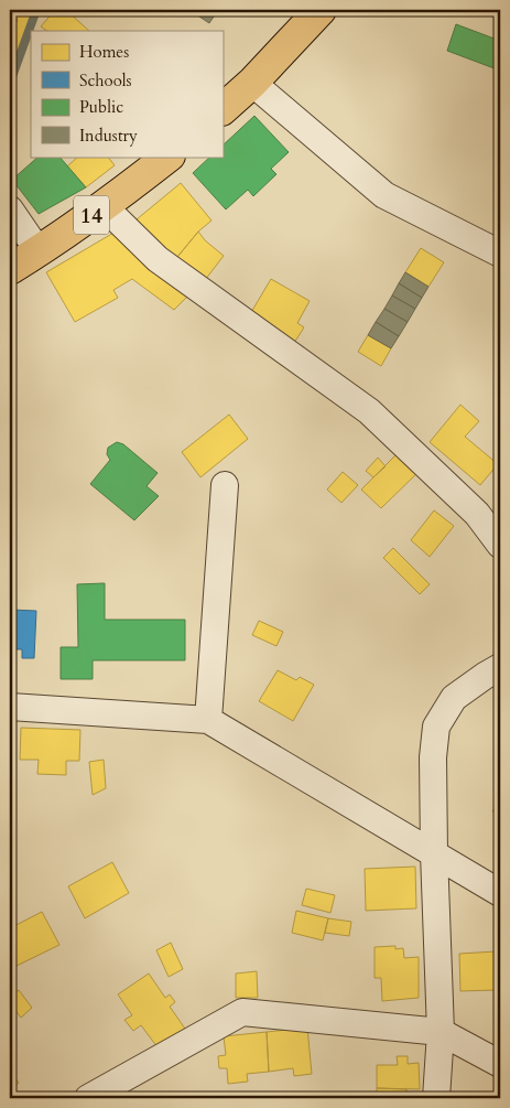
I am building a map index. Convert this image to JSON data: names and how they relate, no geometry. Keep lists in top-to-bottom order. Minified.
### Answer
{"streets":{"main road":["14"]},"legend":["Homes","Schools","Public","Industry"]}
